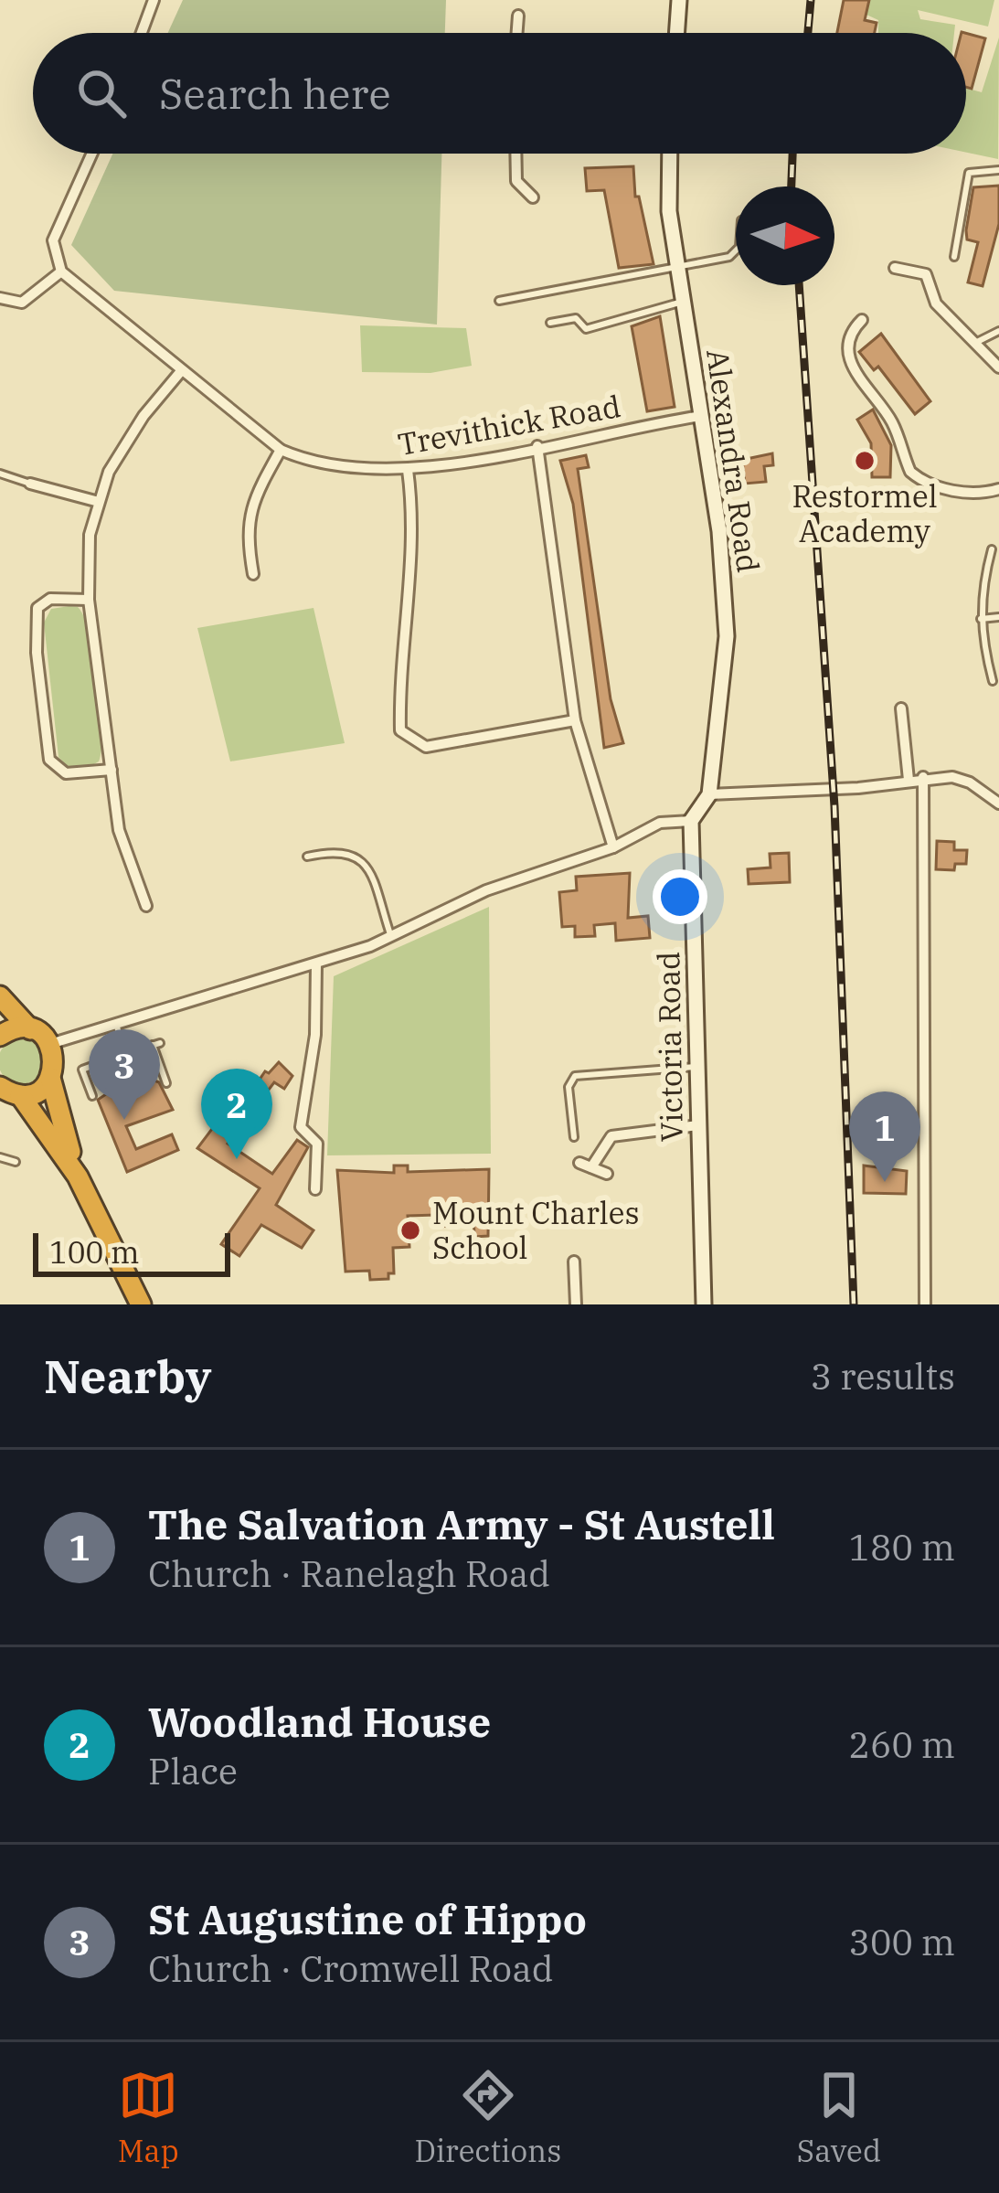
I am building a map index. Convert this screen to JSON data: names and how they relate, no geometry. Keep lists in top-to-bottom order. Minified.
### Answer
{"streets":{"street":["Trevithick Road","Alexandra Road","Victoria Road"]},"crossings":[["Trevithick Road","Alexandra Road"]],"places":["Restormel Academy","Mount Charles School"],"scale_bar":"100 m","north":"right","page":{"search":"Search here","pins":["3","2","1"],"scale":"100 m","heading":["Nearby","3 results"],"list":[{"mark":"1","name":"The Salvation Army - St Austell","note":"Church · Ranelagh Road","value":"180 m"},{"mark":"2","name":"Woodland House","note":"Place","value":"260 m"},{"mark":"3","name":"St Augustine of Hippo","note":"Church · Cromwell Road","value":"300 m"}],"nav":["Map","Directions","Saved"]}}
